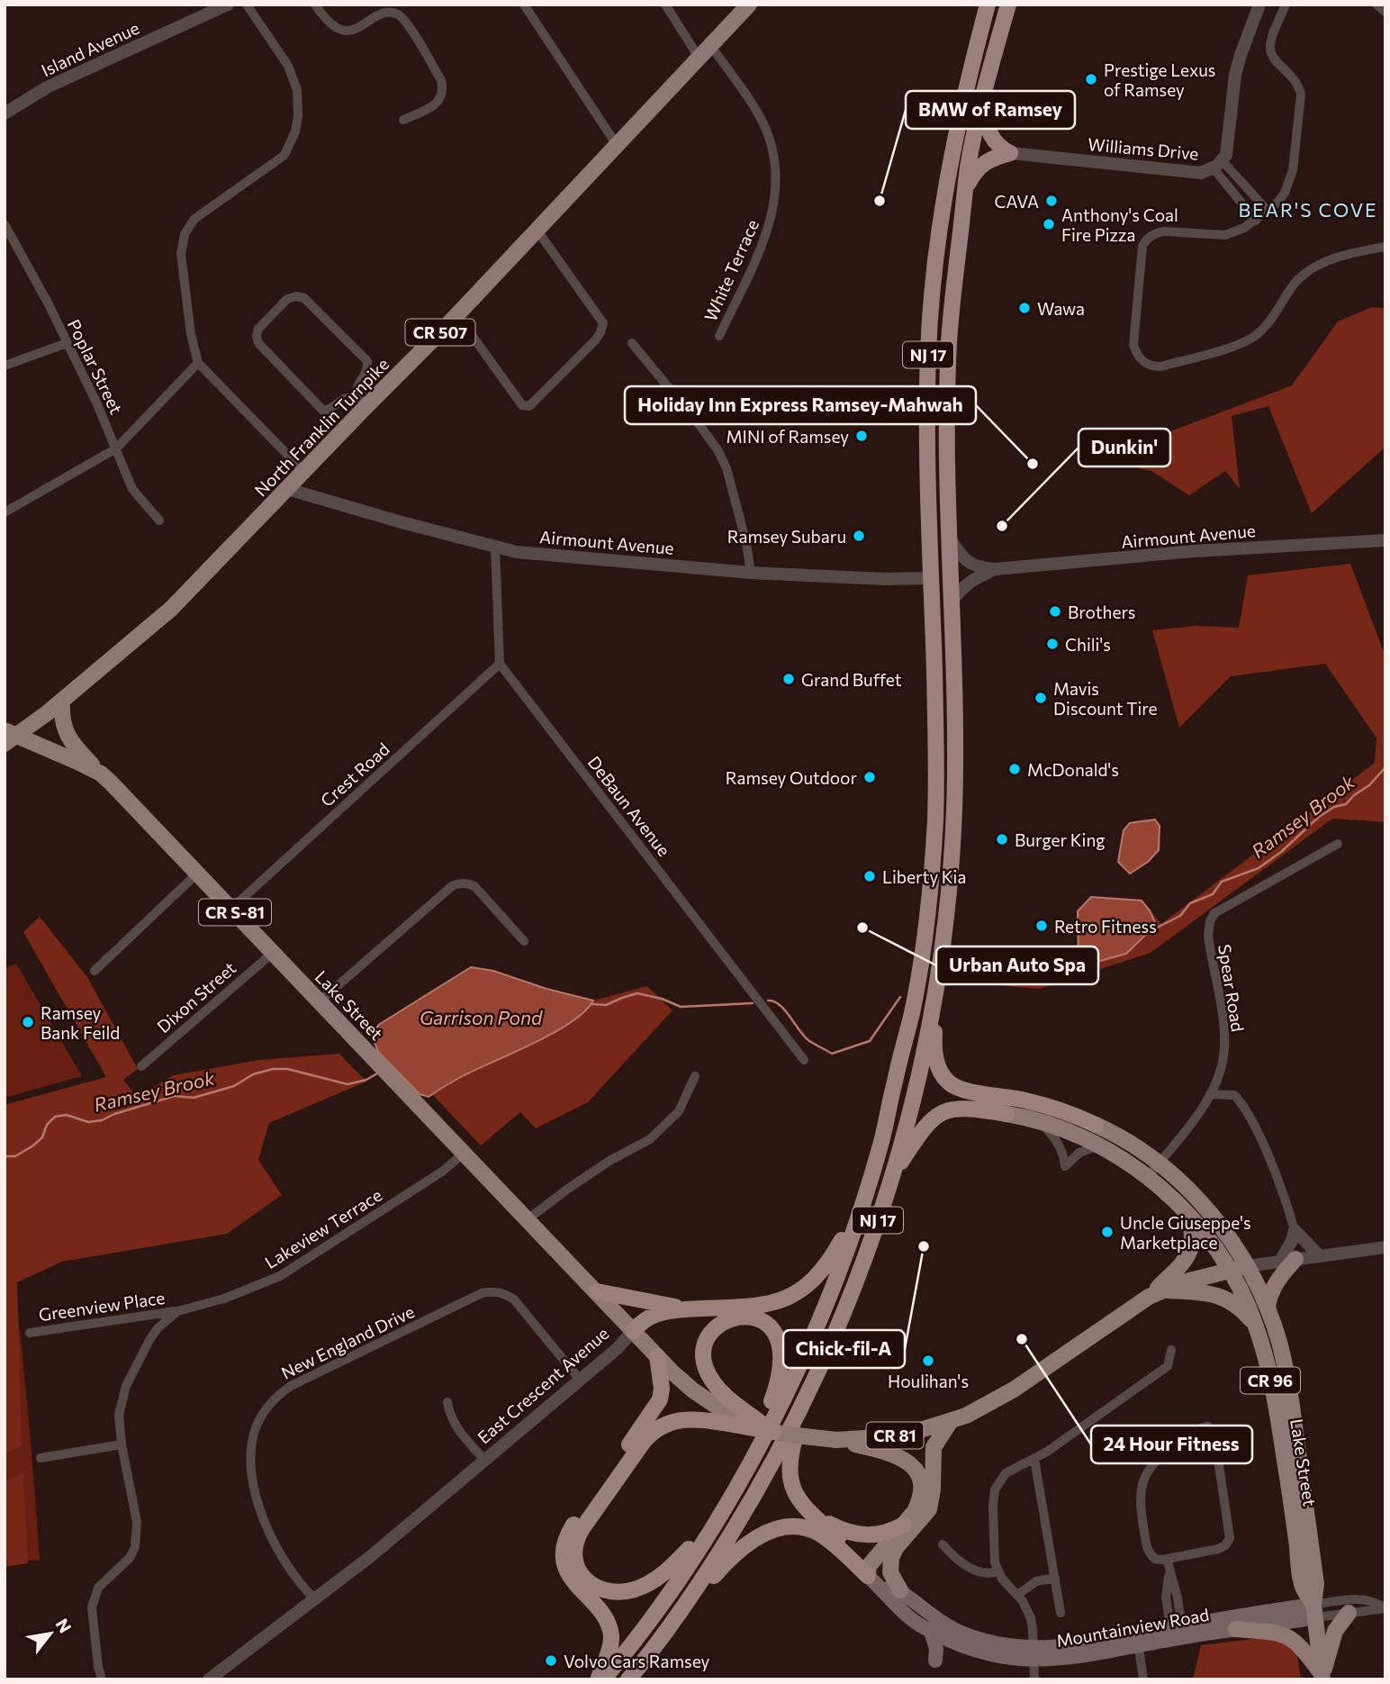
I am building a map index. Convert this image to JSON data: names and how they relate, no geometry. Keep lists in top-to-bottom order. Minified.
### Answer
{"streets":{"highway":["NJ 17"],"main road":["CR 507","North Franklin Turnpike","CR S-81","Lake Street","CR 96","East Crescent Avenue","CR 81","Mountainview Road"],"street":["Island Avenue","Williams Drive","White Terrace","Poplar Street","Airmount Avenue","Crest Road","DeBaun Avenue","Spear Road","Dixon Street","Lakeview Terrace","Greenview Place","New England Drive"]},"crossings":[["White Terrace","North Franklin Turnpike"],["NJ 17","Airmount Avenue"],["North Franklin Turnpike","Airmount Avenue"],["North Franklin Turnpike","Lake Street"],["Crest Road","DeBaun Avenue"],["Crest Road","Lake Street"],["Spear Road","Lake Street"],["Dixon Street","Lake Street"],["Lake Street","Lakeview Terrace"],["Lake Street","East Crescent Avenue"],["Lake Street","CR 81"],["Lake Street","Mountainview Road"],["Lakeview Terrace","Greenview Place"],["New England Drive","East Crescent Avenue"]],"districts":["BEAR'S COVE"],"water":["Ramsey Brook","Garrison Pond"],"places":["Prestige Lexus of Ramsey","BMW of Ramsey","CAVA","Anthony's Coal Fire Pizza","Wawa","MINI of Ramsey","Holiday Inn Express Ramsey-Mahwah","Dunkin'","Ramsey Subaru","Brothers","Chili's","Grand Buffet","Mavis Discount Tire","McDonald's","Ramsey Outdoor","Burger King","Liberty Kia","Retro Fitness","Urban Auto Spa","Ramsey Bank Feild","Uncle Giuseppe's Marketplace","Chick-fil-A","24 Hour Fitness","Houlihan's","Volvo Cars Ramsey"],"north":"top right"}
